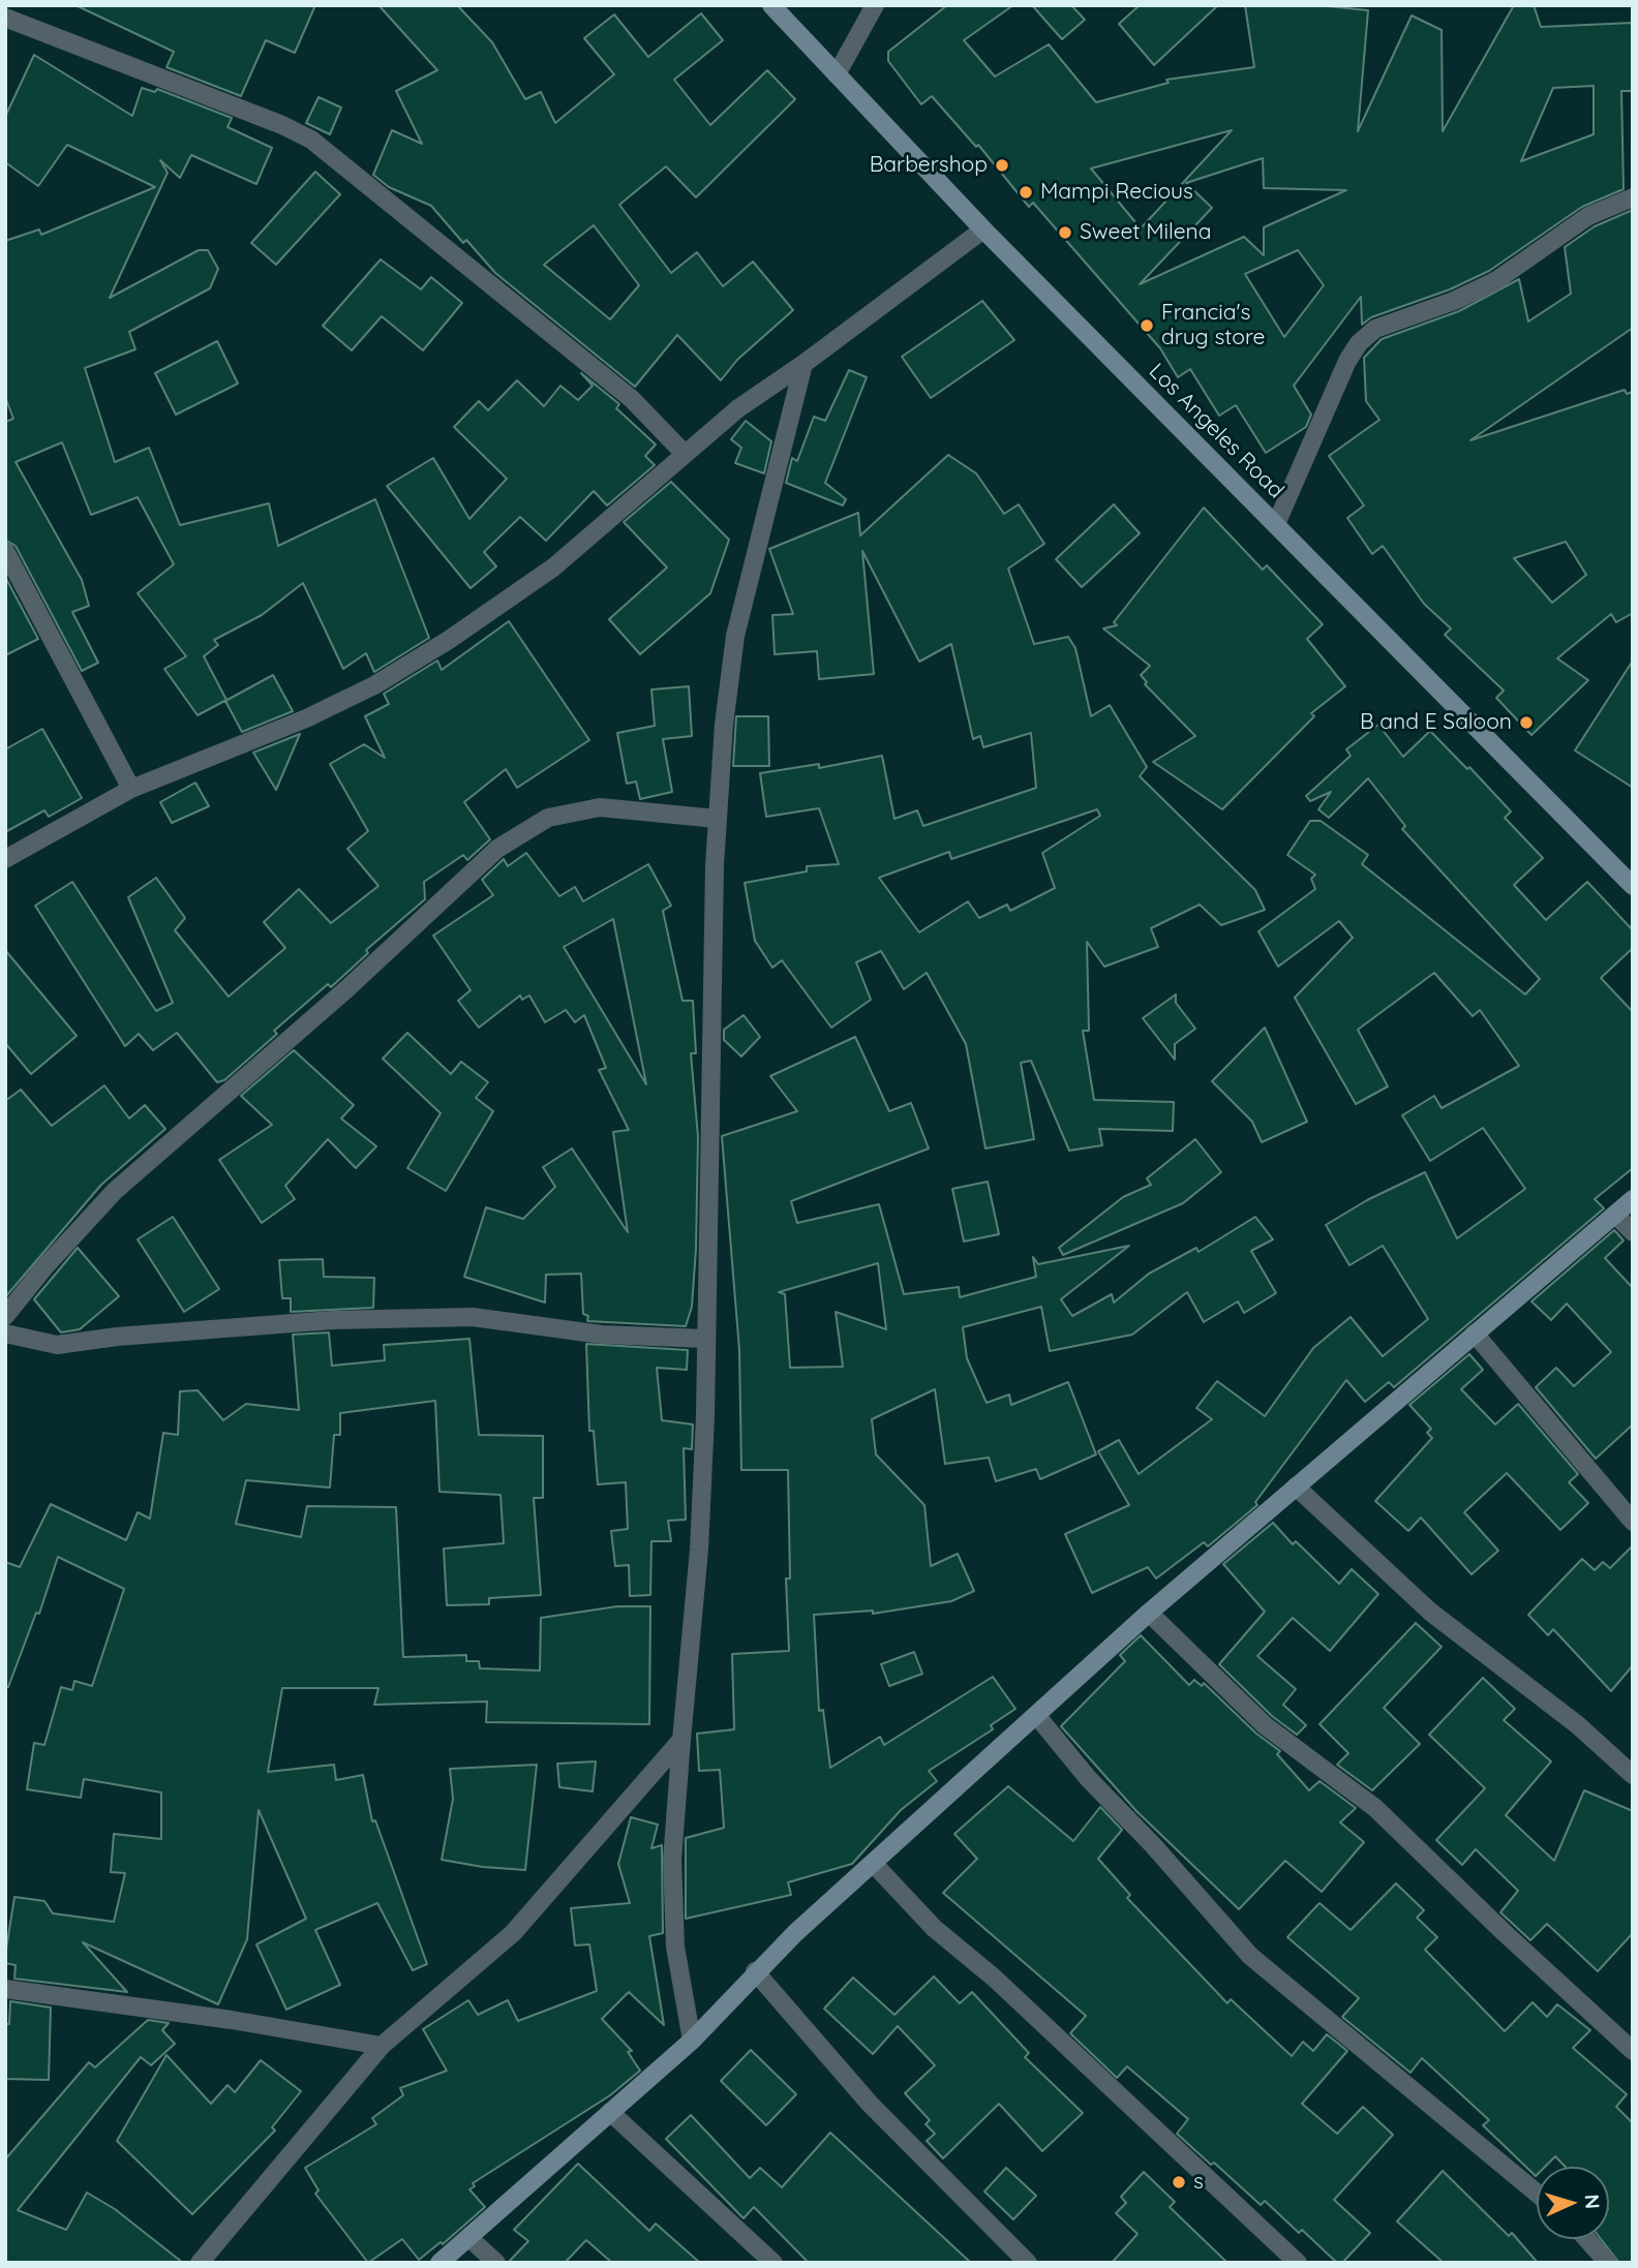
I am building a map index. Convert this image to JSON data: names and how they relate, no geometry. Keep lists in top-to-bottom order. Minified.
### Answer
{"streets":{"street":["Los Angeles Road"]},"places":["Barbershop","Mampi Recious","Sweet Milena","Francia's drug store","B and E Saloon","s"],"north":"right"}
